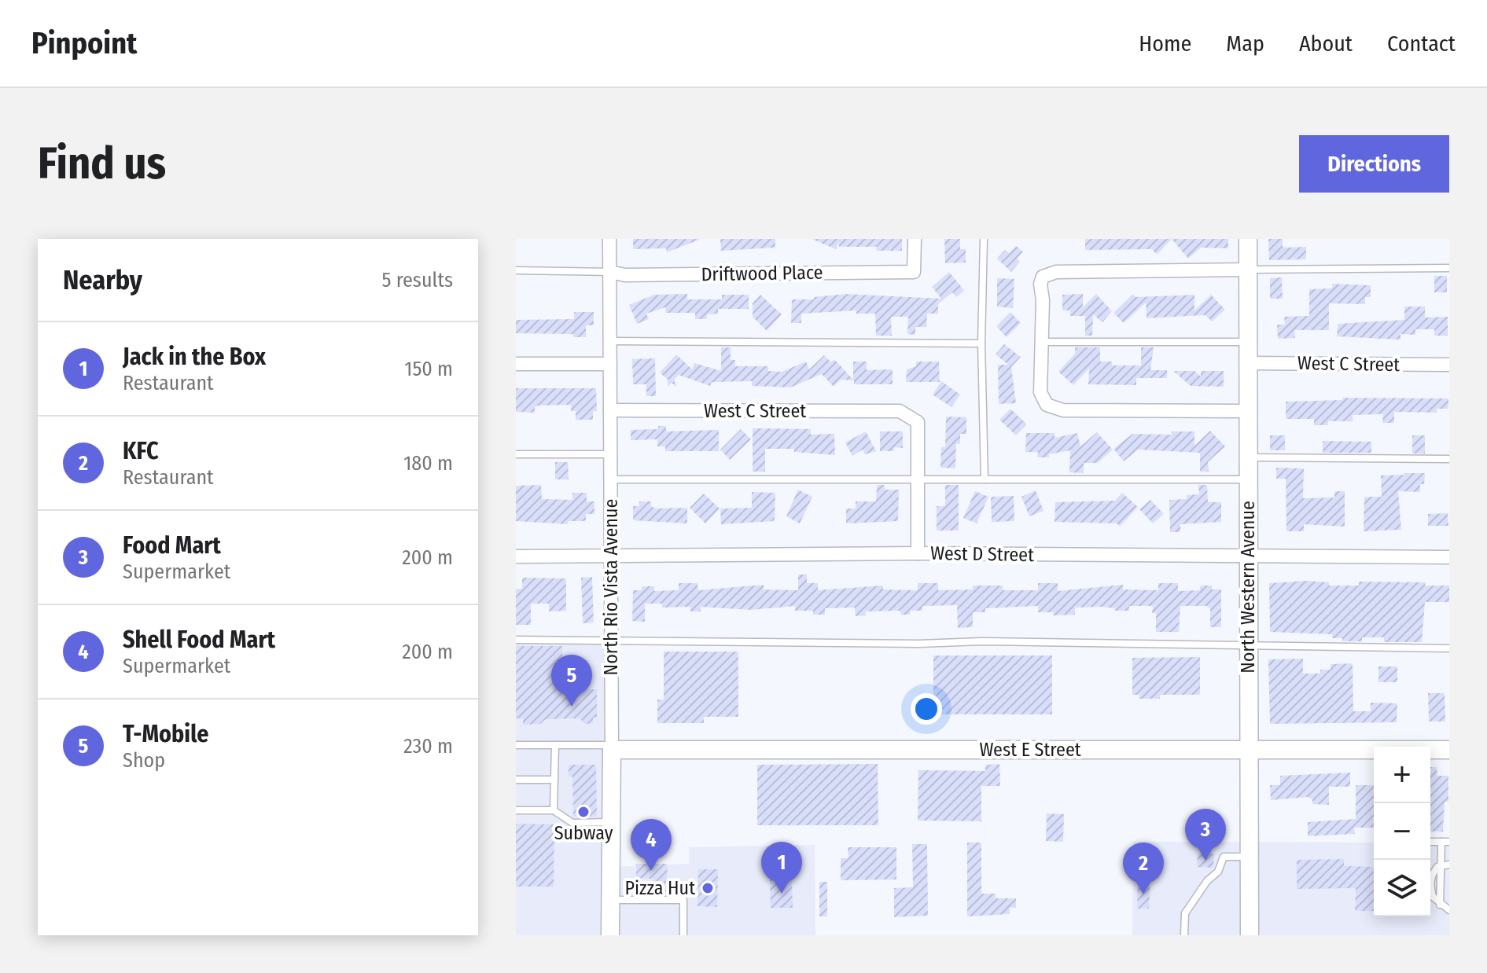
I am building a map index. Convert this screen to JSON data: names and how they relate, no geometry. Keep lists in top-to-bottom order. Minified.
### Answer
{"streets":{"street":["Driftwood Place","West C Street","West D Street","North Rio Vista Avenue","North Western Avenue","West E Street"]},"crossings":[["Driftwood Place","North Rio Vista Avenue"],["West C Street","North Rio Vista Avenue"],["West C Street","North Western Avenue"],["West D Street","North Rio Vista Avenue"],["West D Street","North Western Avenue"],["North Rio Vista Avenue","West E Street"],["North Western Avenue","West E Street"]],"places":["Subway","Pizza Hut"],"page":{"header":"Pinpoint","nav":["Home","Map","About","Contact"],"buttons":"Directions","title":"Find us","heading":["Nearby","5 results"],"list":[{"mark":"1","name":"Jack in the Box","note":"Restaurant","value":"150 m"},{"mark":"2","name":"KFC","note":"Restaurant","value":"180 m"},{"mark":"3","name":"Food Mart","note":"Supermarket","value":"200 m"},{"mark":"4","name":"Shell Food Mart","note":"Supermarket","value":"200 m"},{"mark":"5","name":"T-Mobile","note":"Shop","value":"230 m"}],"pins":["5","3","4","1","2"],"map_buttons":["+","−"]}}
